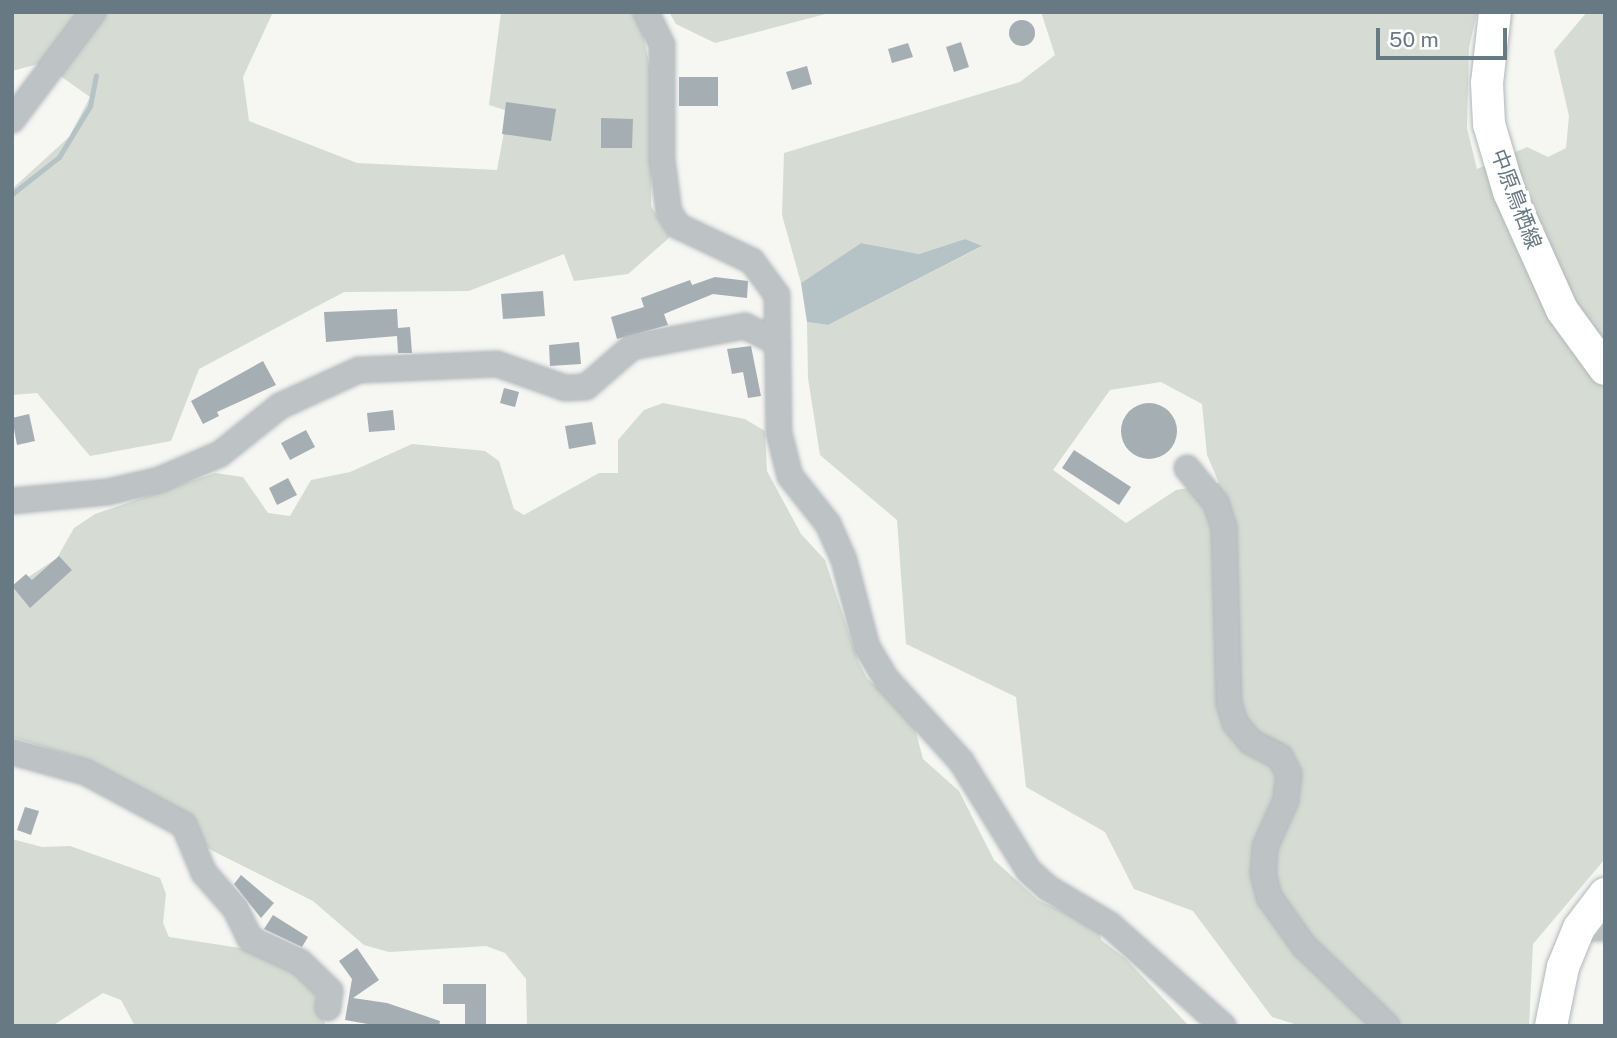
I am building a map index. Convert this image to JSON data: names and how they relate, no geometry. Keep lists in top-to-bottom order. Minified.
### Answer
{"streets":{"main road":["中原鳥栖線"]},"scale_bar":"50 m"}
